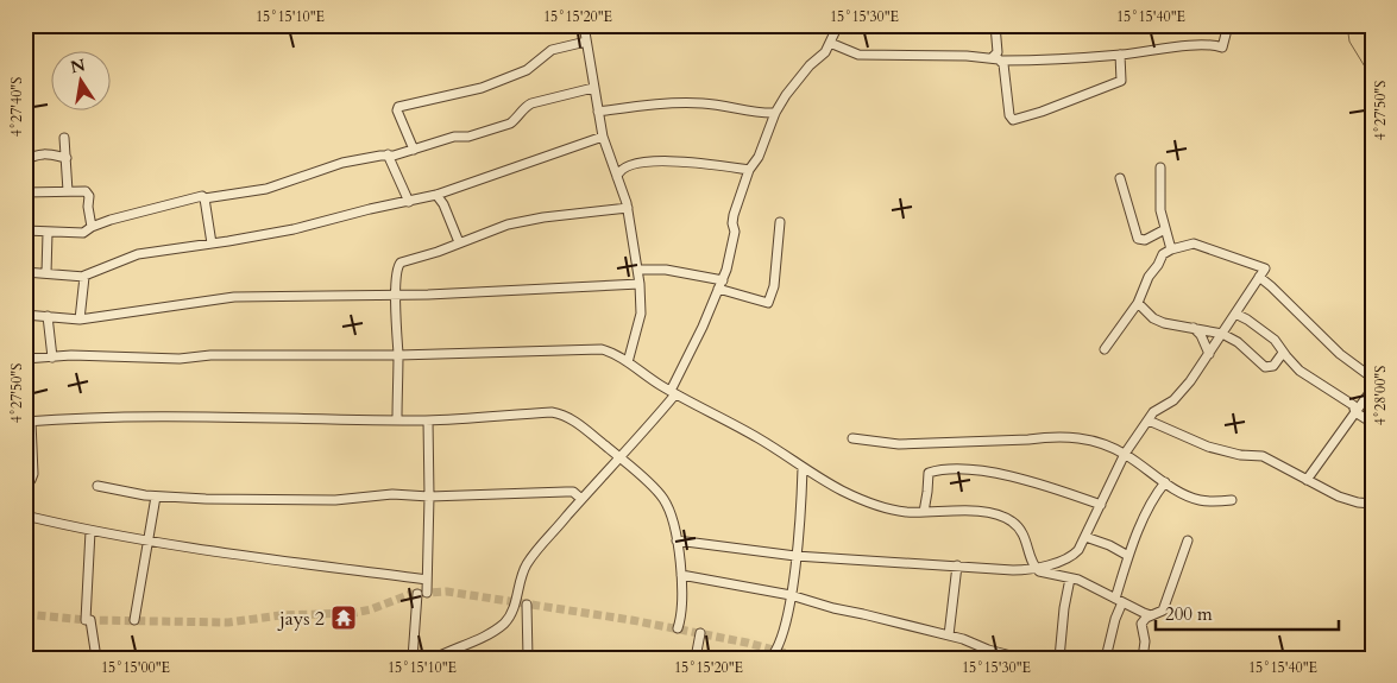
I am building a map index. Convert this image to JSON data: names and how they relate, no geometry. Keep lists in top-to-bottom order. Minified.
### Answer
{"places":{"temple":["jays 2"]},"scale_bar":"200 m","north":"top","coordinates":["15°15'10\"E","15°15'20\"E","15°15'30\"E","15°15'40\"E","4°27'40\"S","4°27'50\"S","4°28'00\"S","15°15'00\"E"]}
